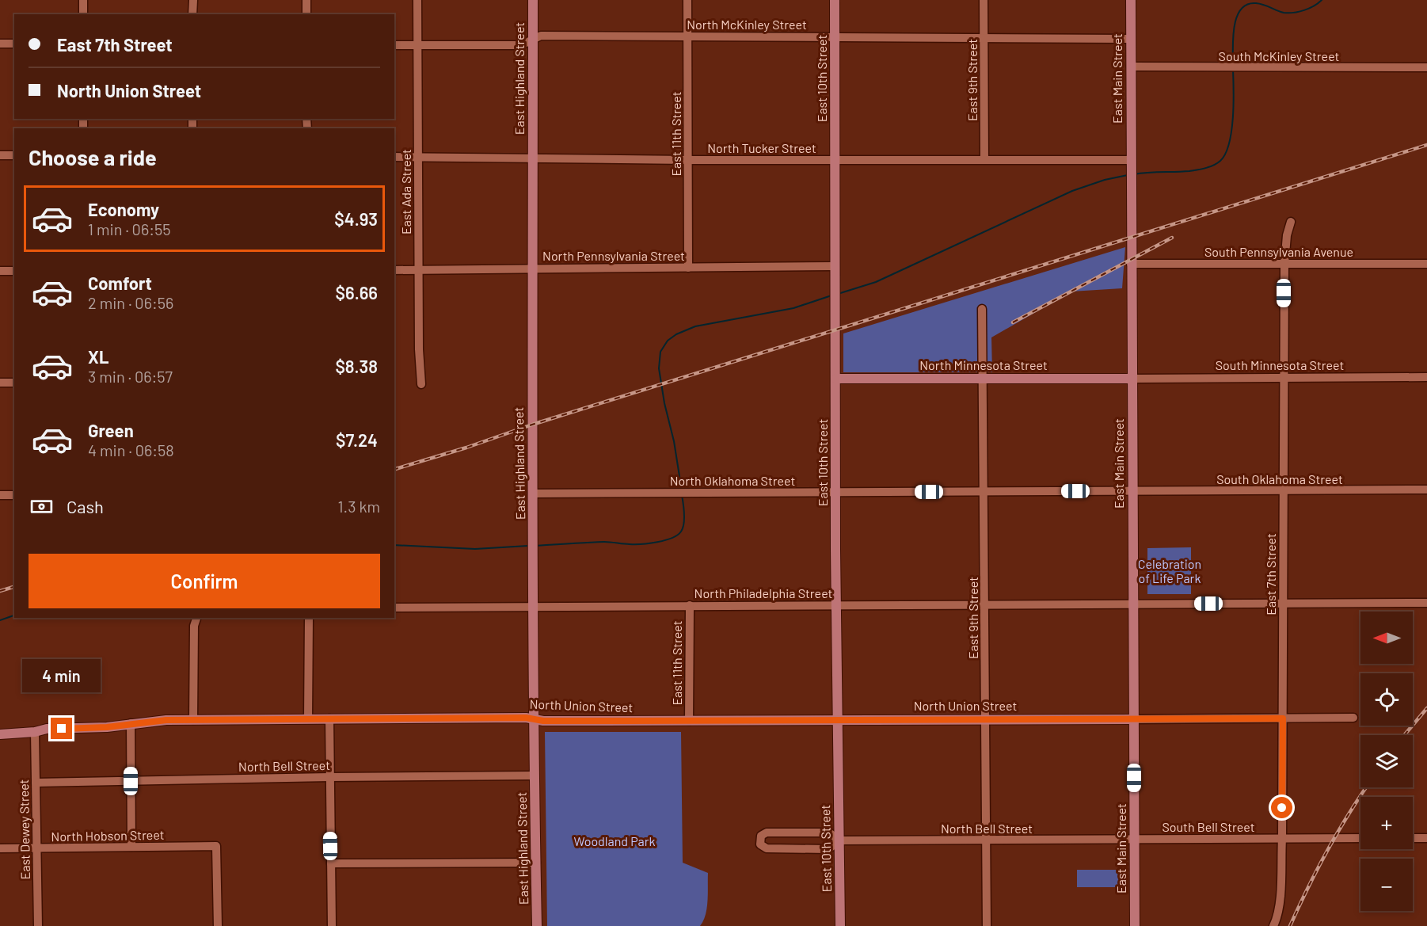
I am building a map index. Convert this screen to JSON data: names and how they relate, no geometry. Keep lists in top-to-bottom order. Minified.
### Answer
{"streets":{"street":["North McKinley Street","South McKinley Street","East Highland Street","East 10th Street","East Main Street","East 9th Street","East 11th Street","North Tucker Street","East Ada Street","South Pennsylvania Avenue","North Pennsylvania Street","North Minnesota Street","South Minnesota Street","South Oklahoma Street","North Oklahoma Street","East 7th Street","North Philadelphia Street","North Union Street","North Bell Street","South Bell Street","East Dewey Street","North Hobson Street"]},"crossings":[["North McKinley Street","East Highland Street"],["North McKinley Street","East 10th Street"],["North McKinley Street","East Main Street"],["North McKinley Street","East 9th Street"],["North McKinley Street","East 11th Street"],["North McKinley Street","East Ada Street"],["South McKinley Street","East Main Street"],["East Highland Street","North Tucker Street"],["East Highland Street","North Pennsylvania Street"],["East Highland Street","North Oklahoma Street"],["East Highland Street","North Philadelphia Street"],["East Highland Street","North Union Street"],["East Highland Street","North Bell Street"],["East 10th Street","North Tucker Street"],["East 10th Street","North Pennsylvania Street"],["East 10th Street","North Minnesota Street"],["East 10th Street","North Oklahoma Street"],["East 10th Street","North Philadelphia Street"],["East 10th Street","North Union Street"],["East 10th Street","North Bell Street"],["East Main Street","North Tucker Street"],["East Main Street","South Pennsylvania Avenue"],["East Main Street","North Minnesota Street"],["East Main Street","South Minnesota Street"],["East Main Street","South Oklahoma Street"],["East Main Street","North Oklahoma Street"],["East Main Street","North Philadelphia Street"],["East Main Street","North Union Street"],["East Main Street","North Bell Street"],["East Main Street","South Bell Street"],["East 9th Street","North Tucker Street"],["East 9th Street","North Minnesota Street"],["East 9th Street","North Oklahoma Street"],["East 9th Street","North Philadelphia Street"],["East 9th Street","North Union Street"],["East 9th Street","North Bell Street"],["East 11th Street","North Tucker Street"],["East 11th Street","North Pennsylvania Street"],["East 11th Street","North Philadelphia Street"],["East 11th Street","North Union Street"],["North Tucker Street","East Ada Street"],["East Ada Street","North Pennsylvania Street"],["South Pennsylvania Avenue","East 7th Street"],["North Minnesota Street","South Minnesota Street"],["South Minnesota Street","East 7th Street"],["South Oklahoma Street","North Oklahoma Street"],["South Oklahoma Street","East 7th Street"],["East 7th Street","North Philadelphia Street"],["East 7th Street","South Bell Street"],["North Union Street","East Dewey Street"],["North Bell Street","South Bell Street"],["North Bell Street","East Dewey Street"],["East Dewey Street","North Hobson Street"]],"parks":["Celebration of Life Park","Woodland Park"],"north":"left","page":{"banner":["East 7th Street","North Union Street"],"heading":"Choose a ride","list":[{"name":"Economy","note":"1 min · 06:55","value":"$4.93"},{"name":"Comfort","note":"2 min · 06:56","value":"$6.66"},{"name":"XL","note":"3 min · 06:57","value":"$8.38"},{"name":"Green","note":"4 min · 06:58","value":"$7.24"}],"pay":["Cash","1.3 km"],"buttons":"Confirm","map_buttons":["+","−"],"bubble":"4 min"}}
